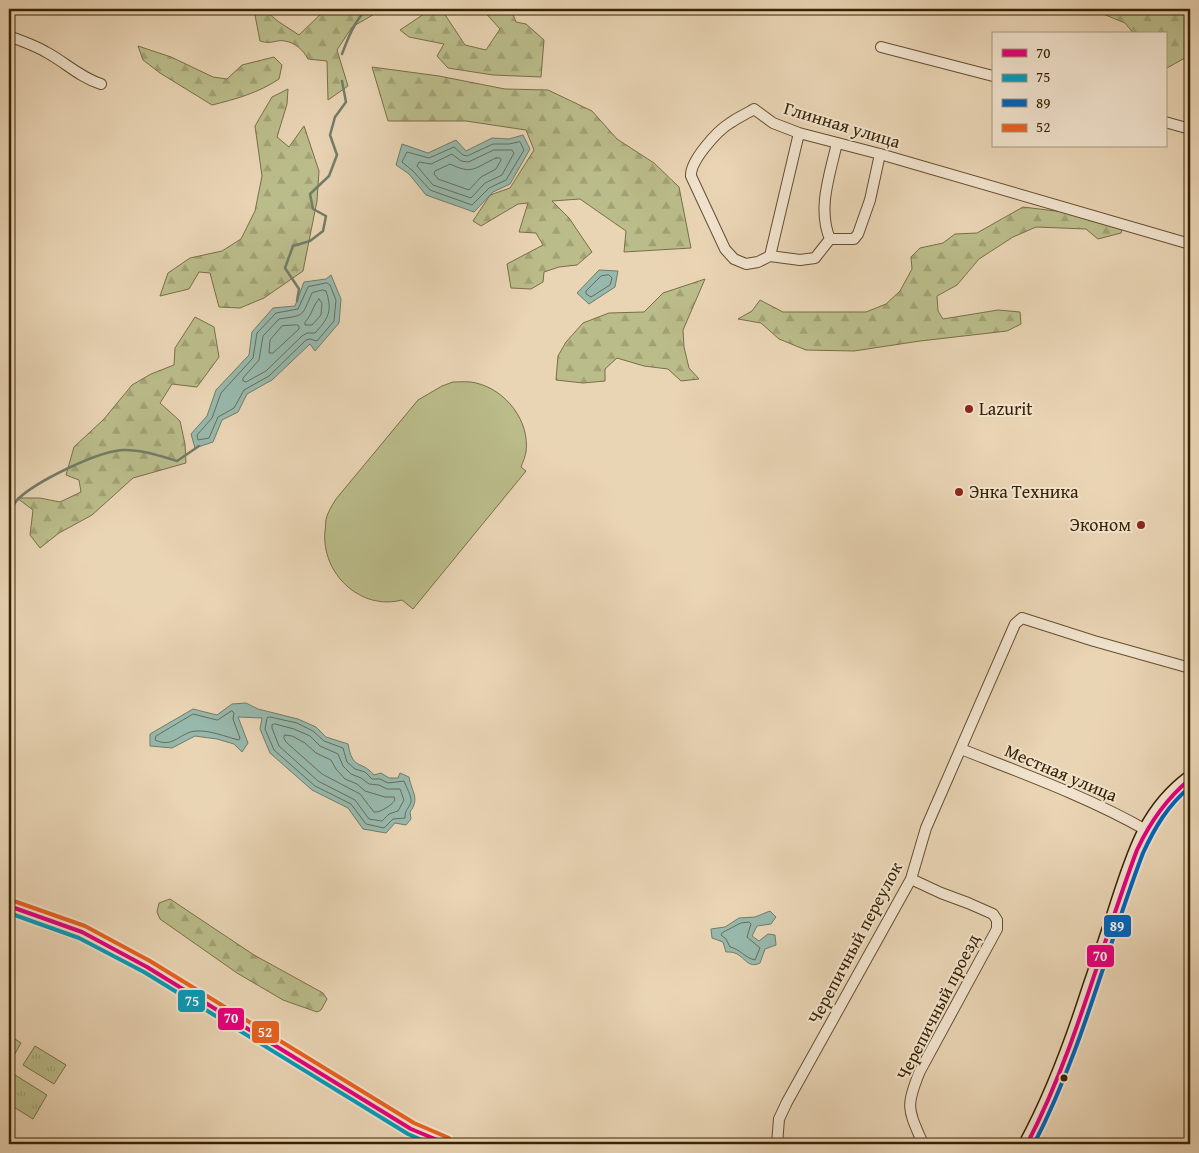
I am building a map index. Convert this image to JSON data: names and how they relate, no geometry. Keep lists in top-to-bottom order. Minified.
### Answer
{"streets":{"street":["Глинная улица","Местная улица","Черепичный переулок","Черепичный проезд"]},"crossings":[["Местная улица","Черепичный переулок"],["Черепичный переулок","Черепичный проезд"]],"places":["Lazurit","Энка Техника","Эконом"],"lines":["transit line 70","transit line 89","transit line 52","transit line 75"],"legend":["70","75","89","52"]}
